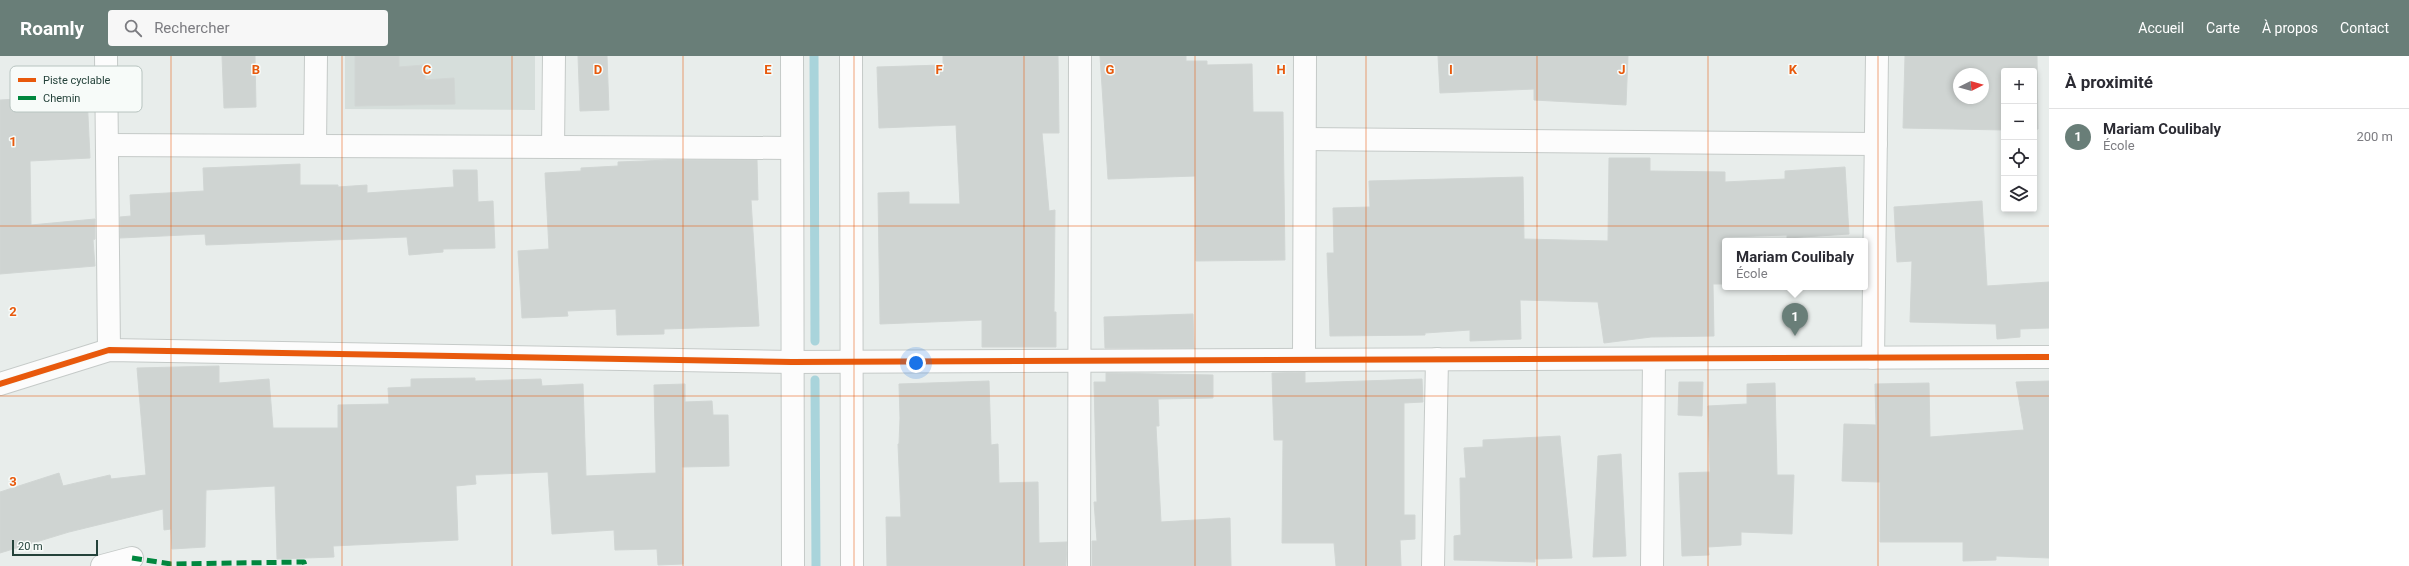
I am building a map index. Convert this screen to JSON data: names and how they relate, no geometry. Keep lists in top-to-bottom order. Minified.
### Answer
{"legend":["Piste cyclable","Chemin"],"scale_bar":"20 m","north":"right","page":{"header":"Roamly","search":"Rechercher","nav":["Accueil","Carte","À propos","Contact"],"heading":"À proximité","map_buttons":["+","−"],"list":[{"mark":"1","name":"Mariam Coulibaly","note":"École","value":"200 m"}],"popup":["Mariam Coulibaly","École"],"pins":"1","scale":"20 m"},"grid":{"columns":["B","C","D","E","F","G","H","I","J","K"],"rows":["1","2","3"]}}
